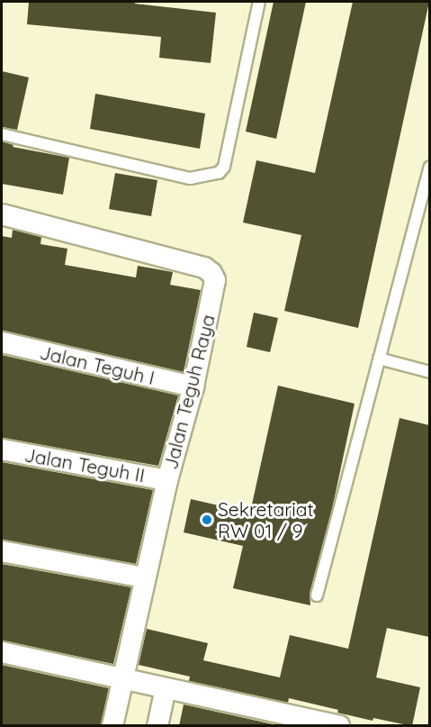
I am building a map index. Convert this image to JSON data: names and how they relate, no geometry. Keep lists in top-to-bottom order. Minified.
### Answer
{"streets":{"street":["Jalan Teguh I","Jalan Teguh Raya","Jalan Teguh II"]},"crossings":[["Jalan Teguh I","Jalan Teguh Raya"],["Jalan Teguh Raya","Jalan Teguh II"]],"places":["Sekretariat RW 01 / 9"]}
